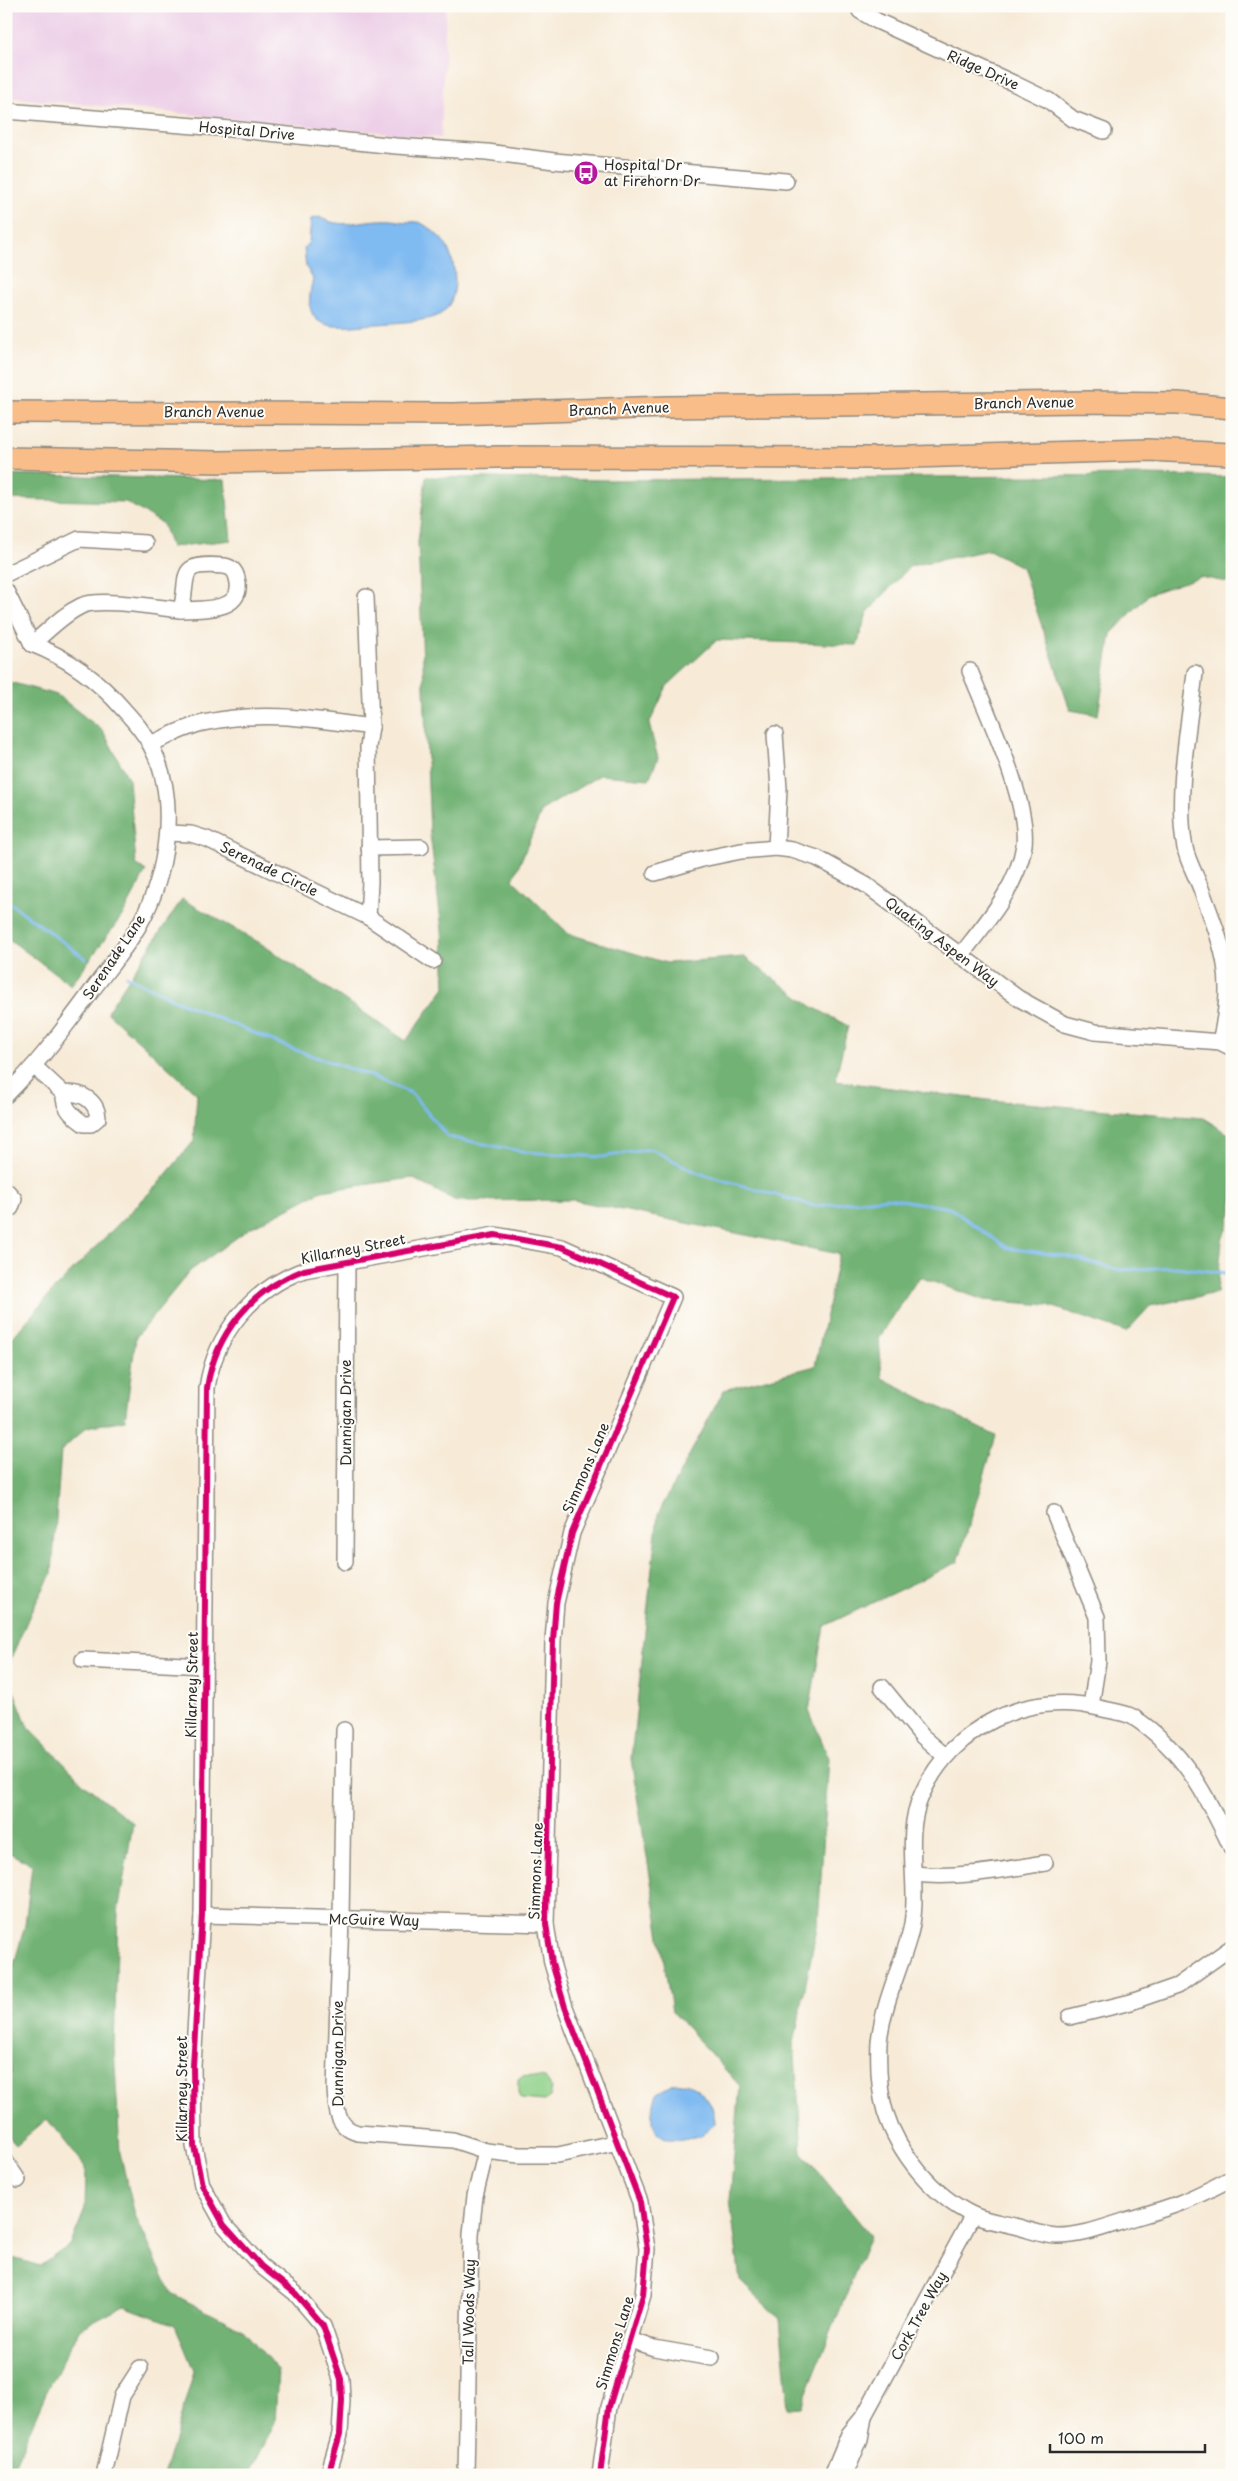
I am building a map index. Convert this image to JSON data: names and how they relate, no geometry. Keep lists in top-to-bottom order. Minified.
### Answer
{"streets":{"highway":["Branch Avenue"],"street":["Ridge Drive","Hospital Drive","Serenade Circle","Quaking Aspen Way","Serenade Lane","Killarney Street","Dunnigan Drive","Simmons Lane","McGuire Way","Tall Woods Way","Cork Tree Way"]},"crossings":[["Serenade Circle","Serenade Lane"],["Killarney Street","Dunnigan Drive"],["Killarney Street","Simmons Lane"],["Killarney Street","McGuire Way"],["Dunnigan Drive","Simmons Lane"],["Dunnigan Drive","McGuire Way"],["Dunnigan Drive","Tall Woods Way"],["Simmons Lane","McGuire Way"]],"places":{"bus stop":["Hospital Dr at Firehorn Dr"]},"scale_bar":"100 m"}
